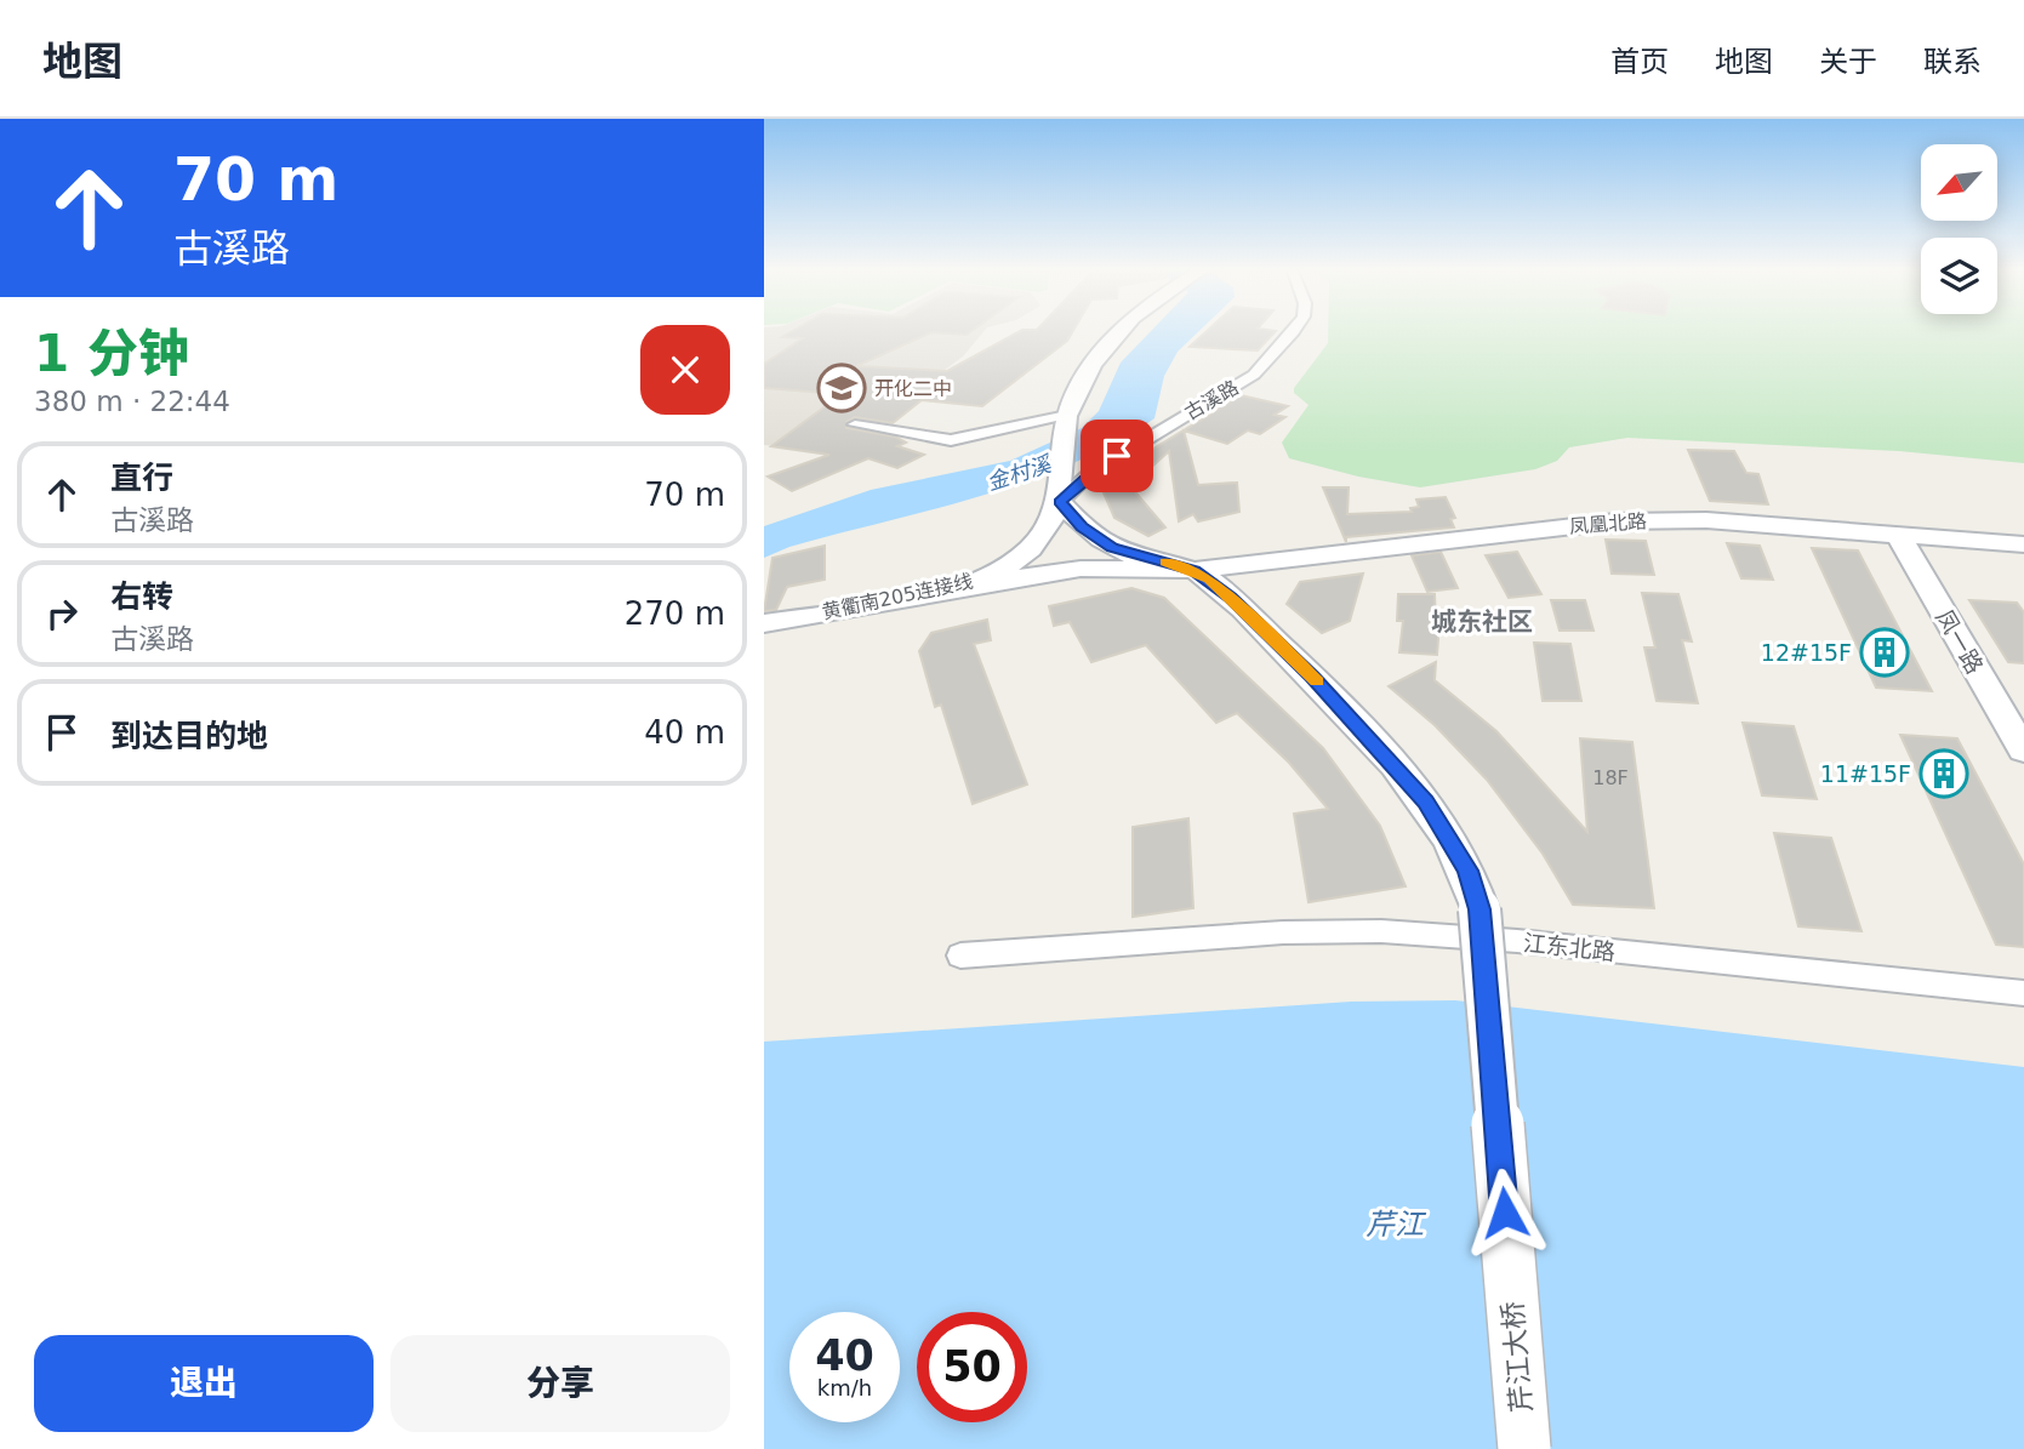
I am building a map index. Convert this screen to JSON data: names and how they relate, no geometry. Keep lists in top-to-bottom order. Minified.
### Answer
{"streets":{"main road":["凤凰北路","黄衢南205连接线","凤一路","芹江大桥"],"street":["古溪路","江东北路"]},"crossings":[["古溪路","黄衢南205连接线"],["凤凰北路","黄衢南205连接线"],["凤凰北路","凤一路"],["凤凰北路","芹江大桥"]],"districts":["城东社区"],"water":["金村溪","芹江"],"places":{"school or university":["开化二中"],"building":["12#15F","11#15F"]},"house_numbers":["18F"],"north":"bottom left","page":{"header":"地图","nav":["首页","地图","关于","联系"],"turn":["70 m","古溪路"],"heading":["1 分钟","380 m · 22:44"],"list":[{"name":"直行","note":"古溪路","value":"70 m"},{"name":"右转","note":"古溪路","value":"270 m"},{"name":"到达目的地","value":"40 m"}],"speed":"40 km/h","limit":"50","buttons":["退出","分享"]}}
